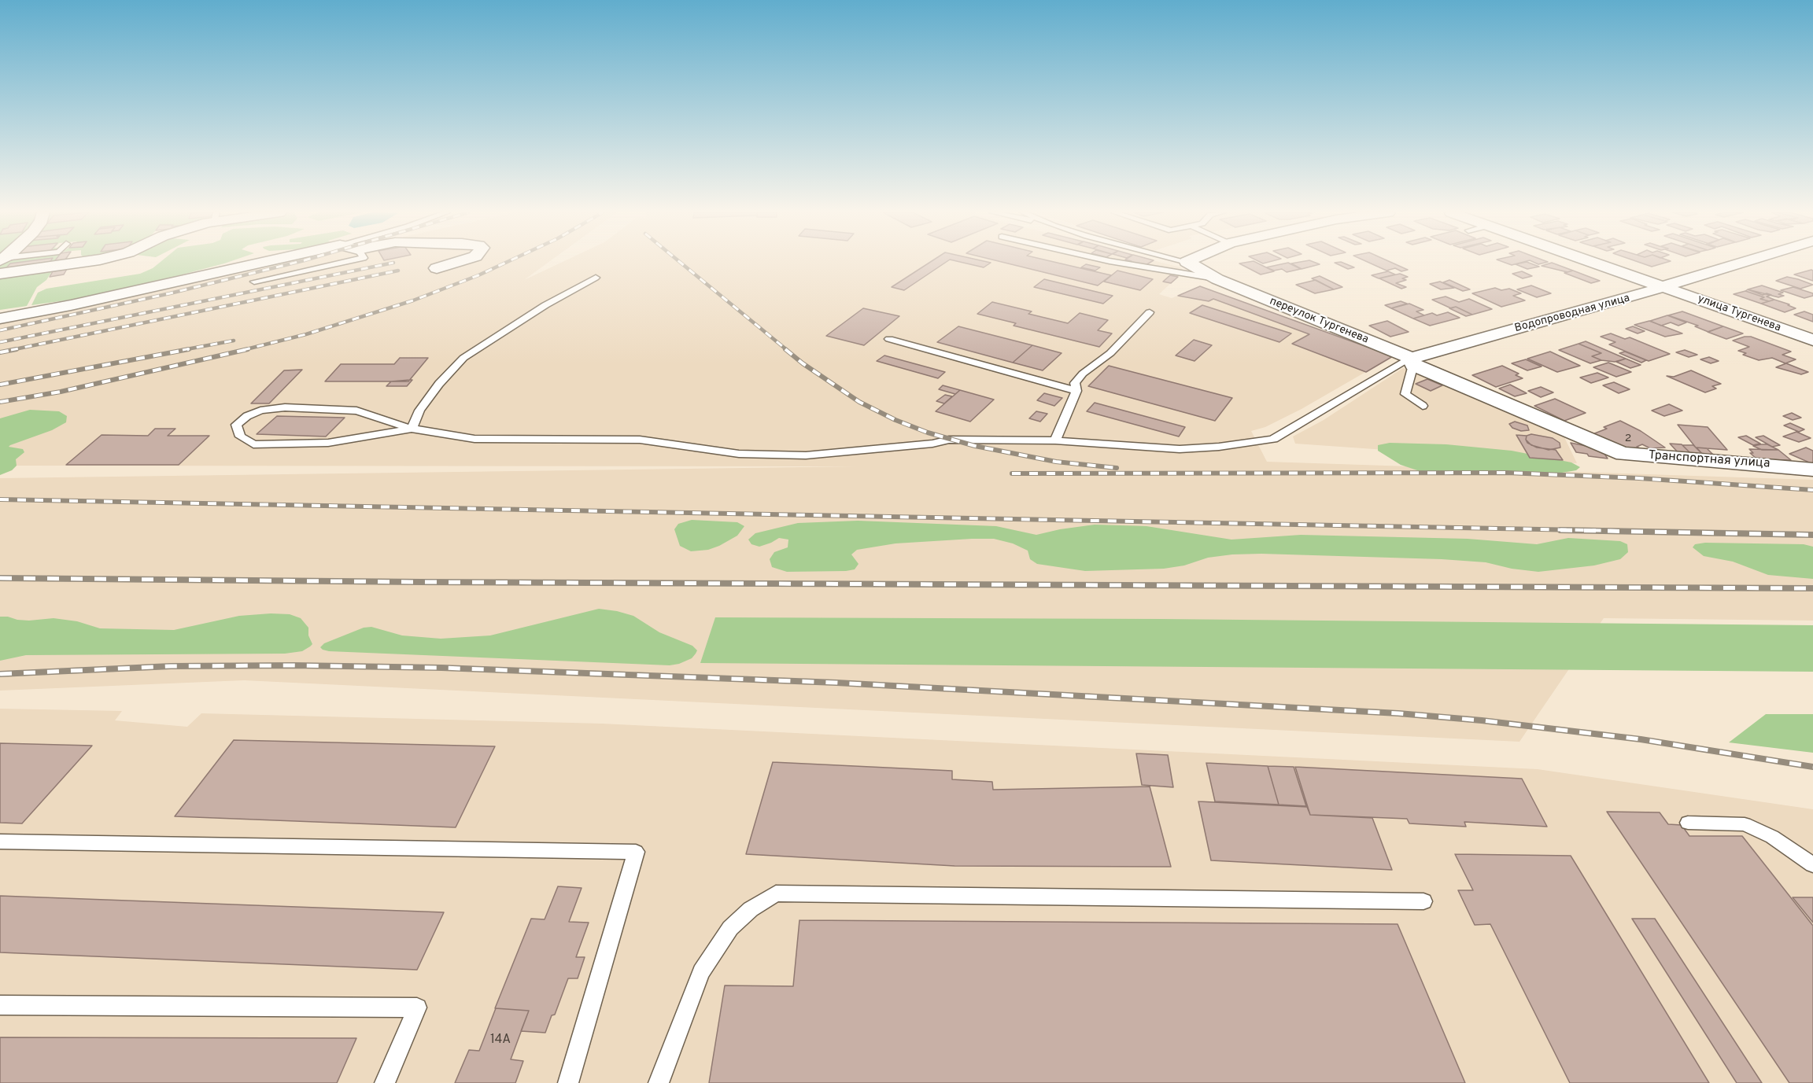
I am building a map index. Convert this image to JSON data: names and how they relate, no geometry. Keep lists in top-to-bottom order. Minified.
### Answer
{"streets":{"street":["Водопроводная улица","улица Тургенева","переулок Тургенева","Транспортная улица"]},"crossings":[["Водопроводная улица","улица Тургенева"],["Водопроводная улица","переулок Тургенева"],["переулок Тургенева","Транспортная улица"]],"house_numbers":["2","14А"]}
